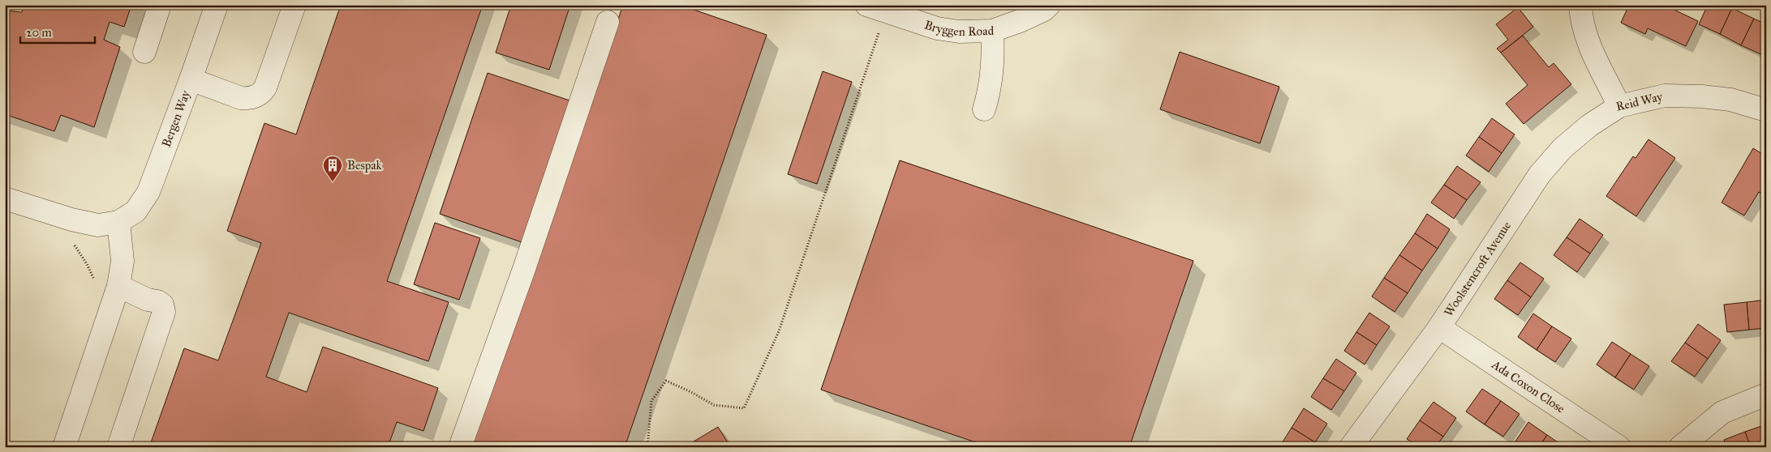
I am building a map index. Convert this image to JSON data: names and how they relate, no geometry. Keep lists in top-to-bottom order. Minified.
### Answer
{"streets":{"street":["Bryggen Road","Reid Way","Bergen Way","Woolstencroft Avenue","Ada Coxon Close"]},"crossings":[["Reid Way","Woolstencroft Avenue"],["Woolstencroft Avenue","Ada Coxon Close"]],"places":{"building":["Bespak"]},"scale_bar":"20 m"}
